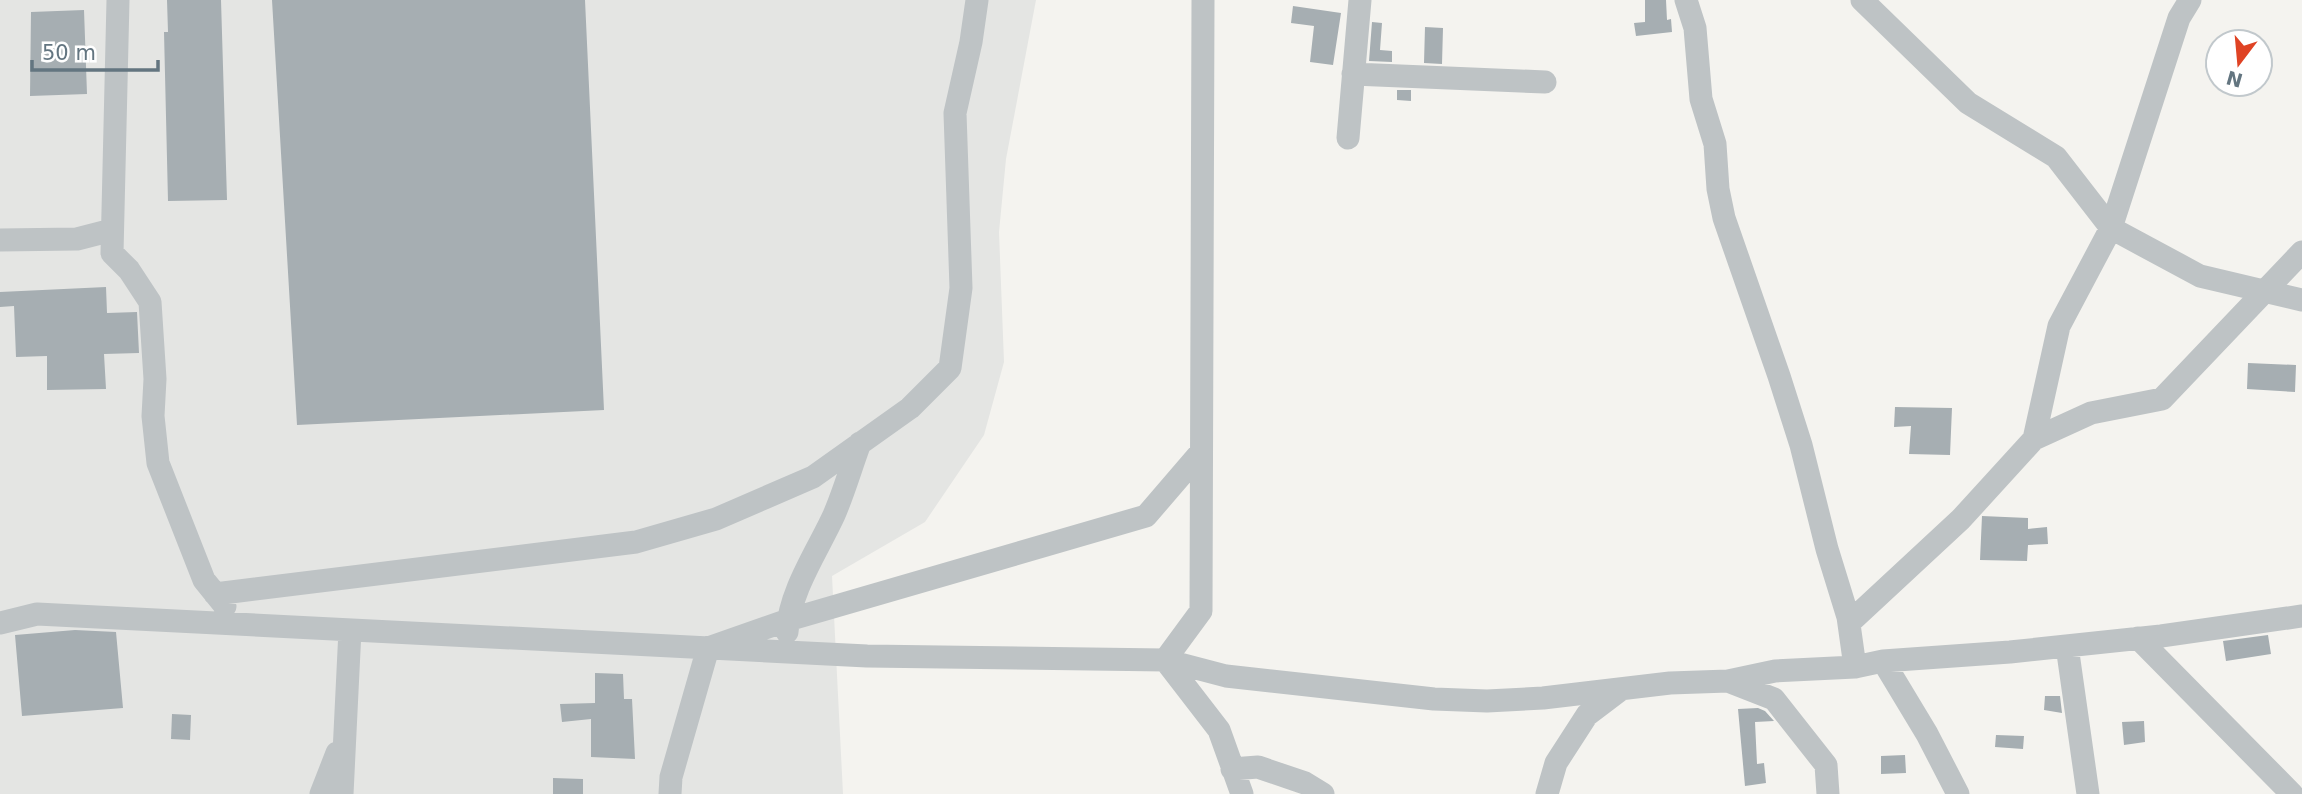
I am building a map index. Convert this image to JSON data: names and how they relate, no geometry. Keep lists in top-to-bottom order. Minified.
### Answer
{"scale_bar":"50 m","north":"bottom"}
